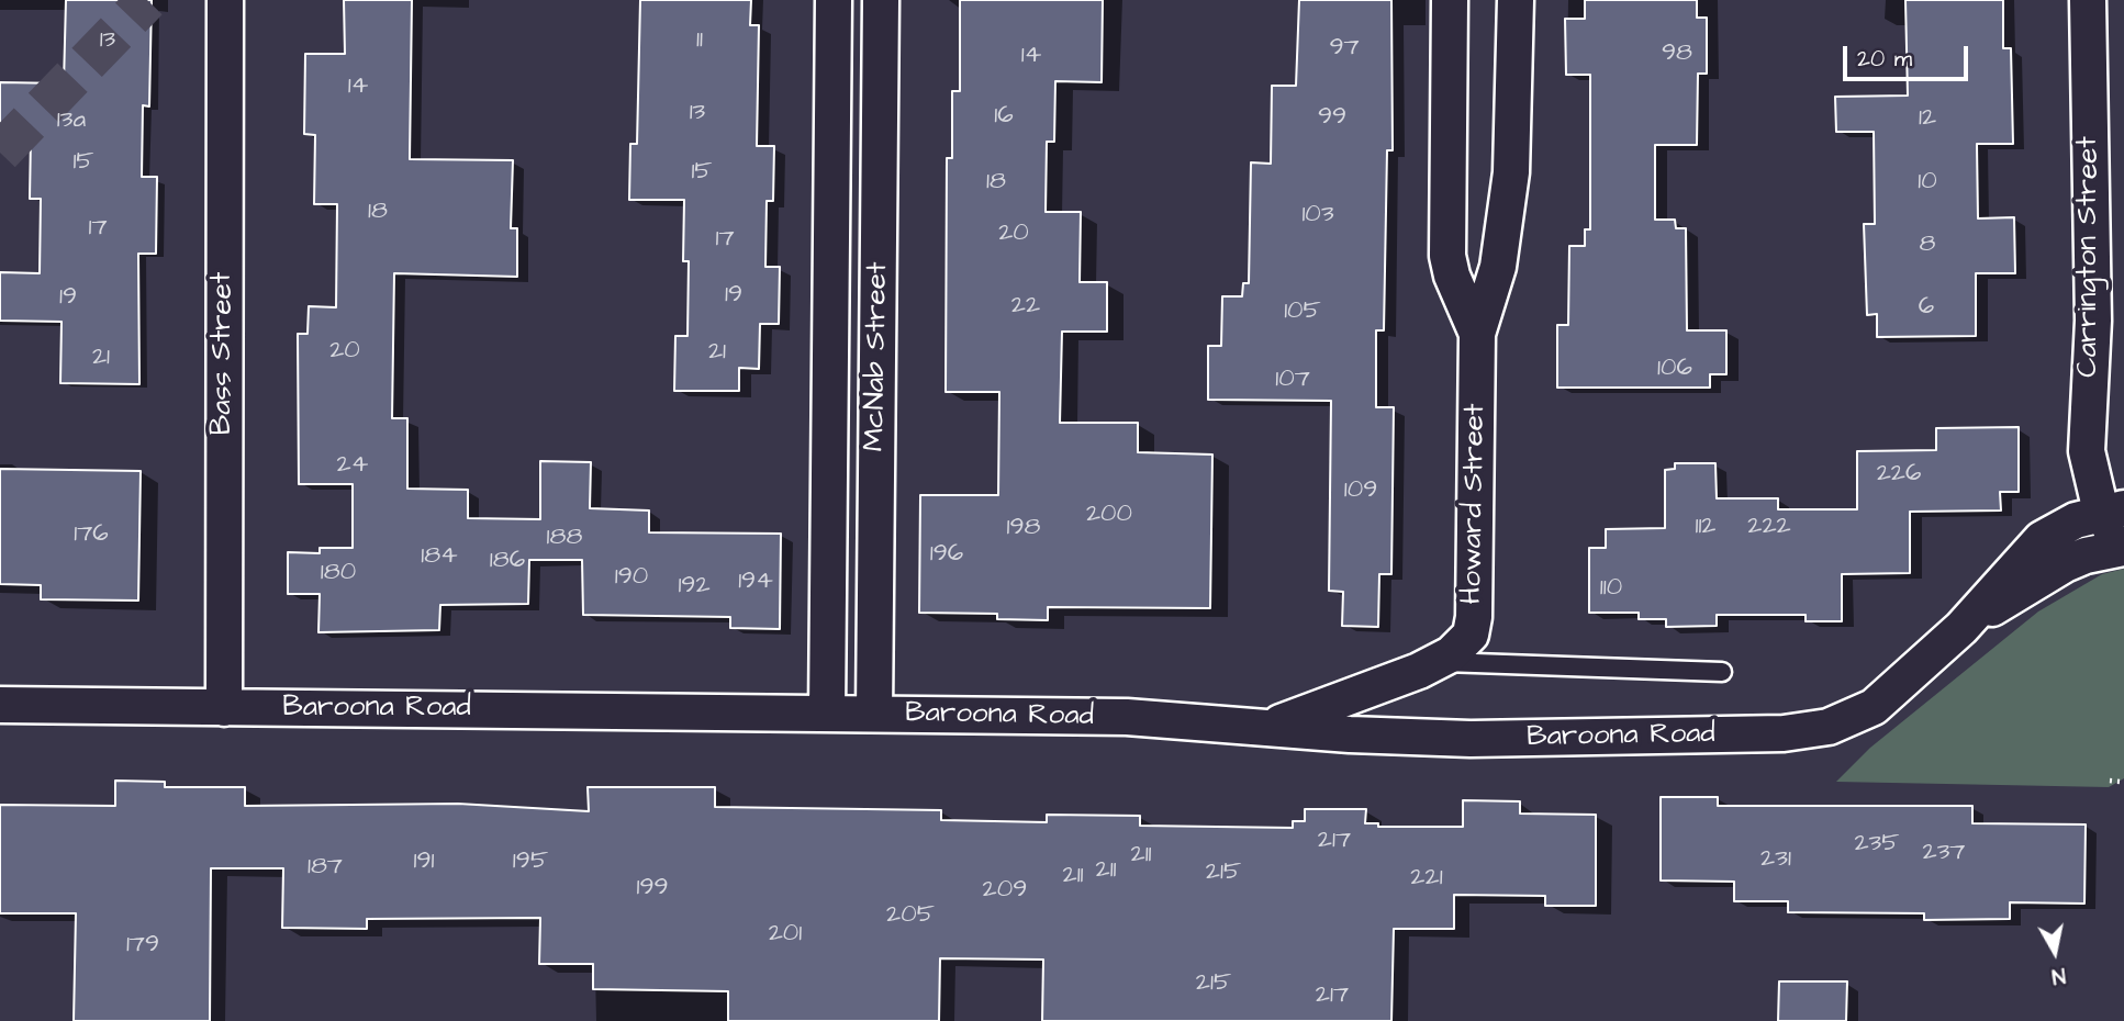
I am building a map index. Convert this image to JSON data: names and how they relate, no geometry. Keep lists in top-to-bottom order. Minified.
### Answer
{"streets":{"street":["Carrington Street","Bass Street","McNab Street","Howard Street","Baroona Road"]},"crossings":[["Carrington Street","Baroona Road"],["Bass Street","Baroona Road"],["McNab Street","Baroona Road"],["Howard Street","Baroona Road"]],"house_numbers":["13","11","97","98","14","14","13","16","99","12","13a","15","15","18","10","18","103","17","20","17","8","19","19","22","6","105","20","21","21","106","107","24","226","109","200","112","222","198","176","188","196","184","186","180","190","194","192","110","217","235","237","211","231","191","195","187","211","215","211","221","199","209","205","201","179","215","217"],"scale_bar":"20 m","north":"bottom"}
